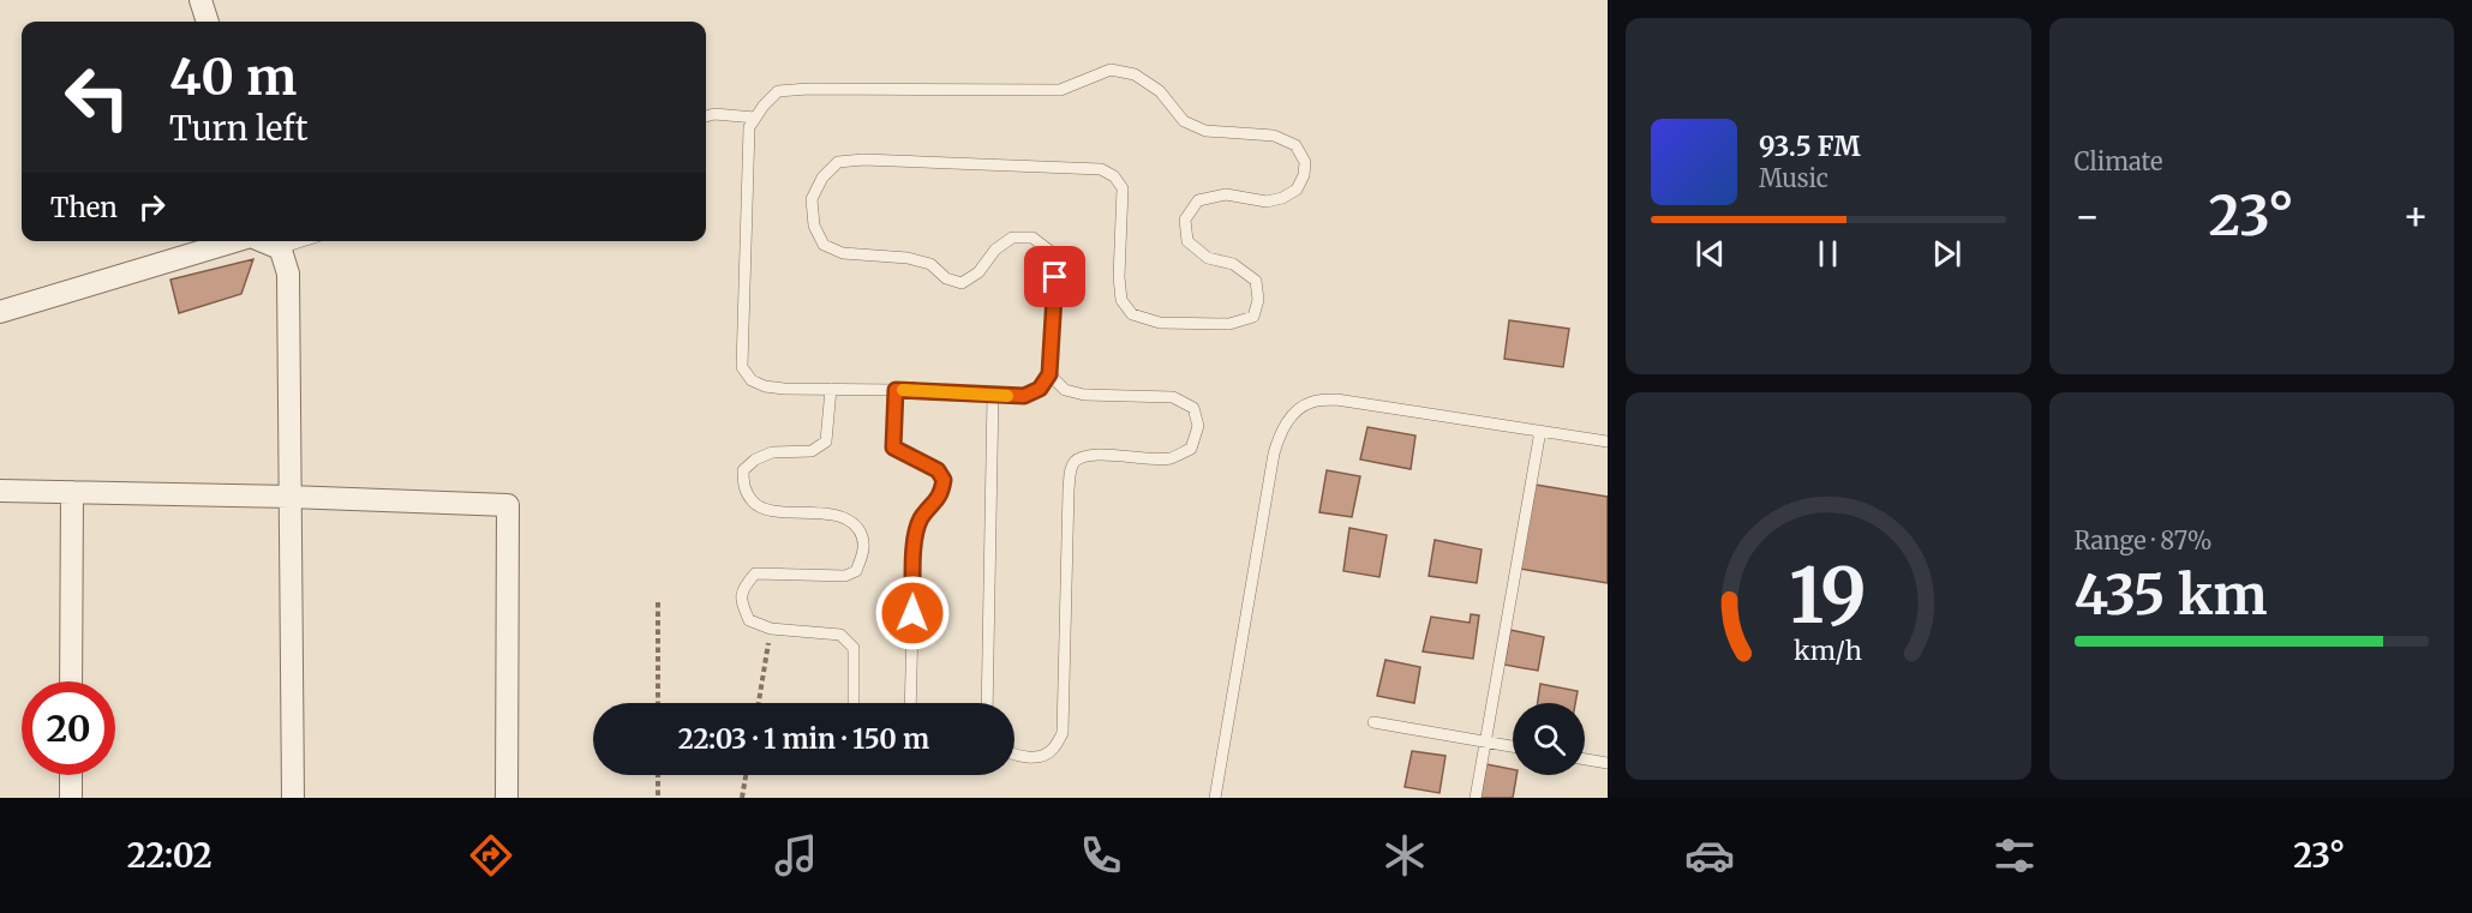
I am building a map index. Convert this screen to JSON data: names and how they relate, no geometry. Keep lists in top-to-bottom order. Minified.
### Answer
{"page":{"tile":["Climate",["Range · 87%","435 km"]],"turn":["40 m","Turn left"],"song":["93.5 FM","Music"],"then":"Then","heat":["−","23°","+"],"limit":"20","trip":"22:03 · 1 min · 150 m","tabs":["22:02","23°"],"gauge":["19","km/h"]}}
